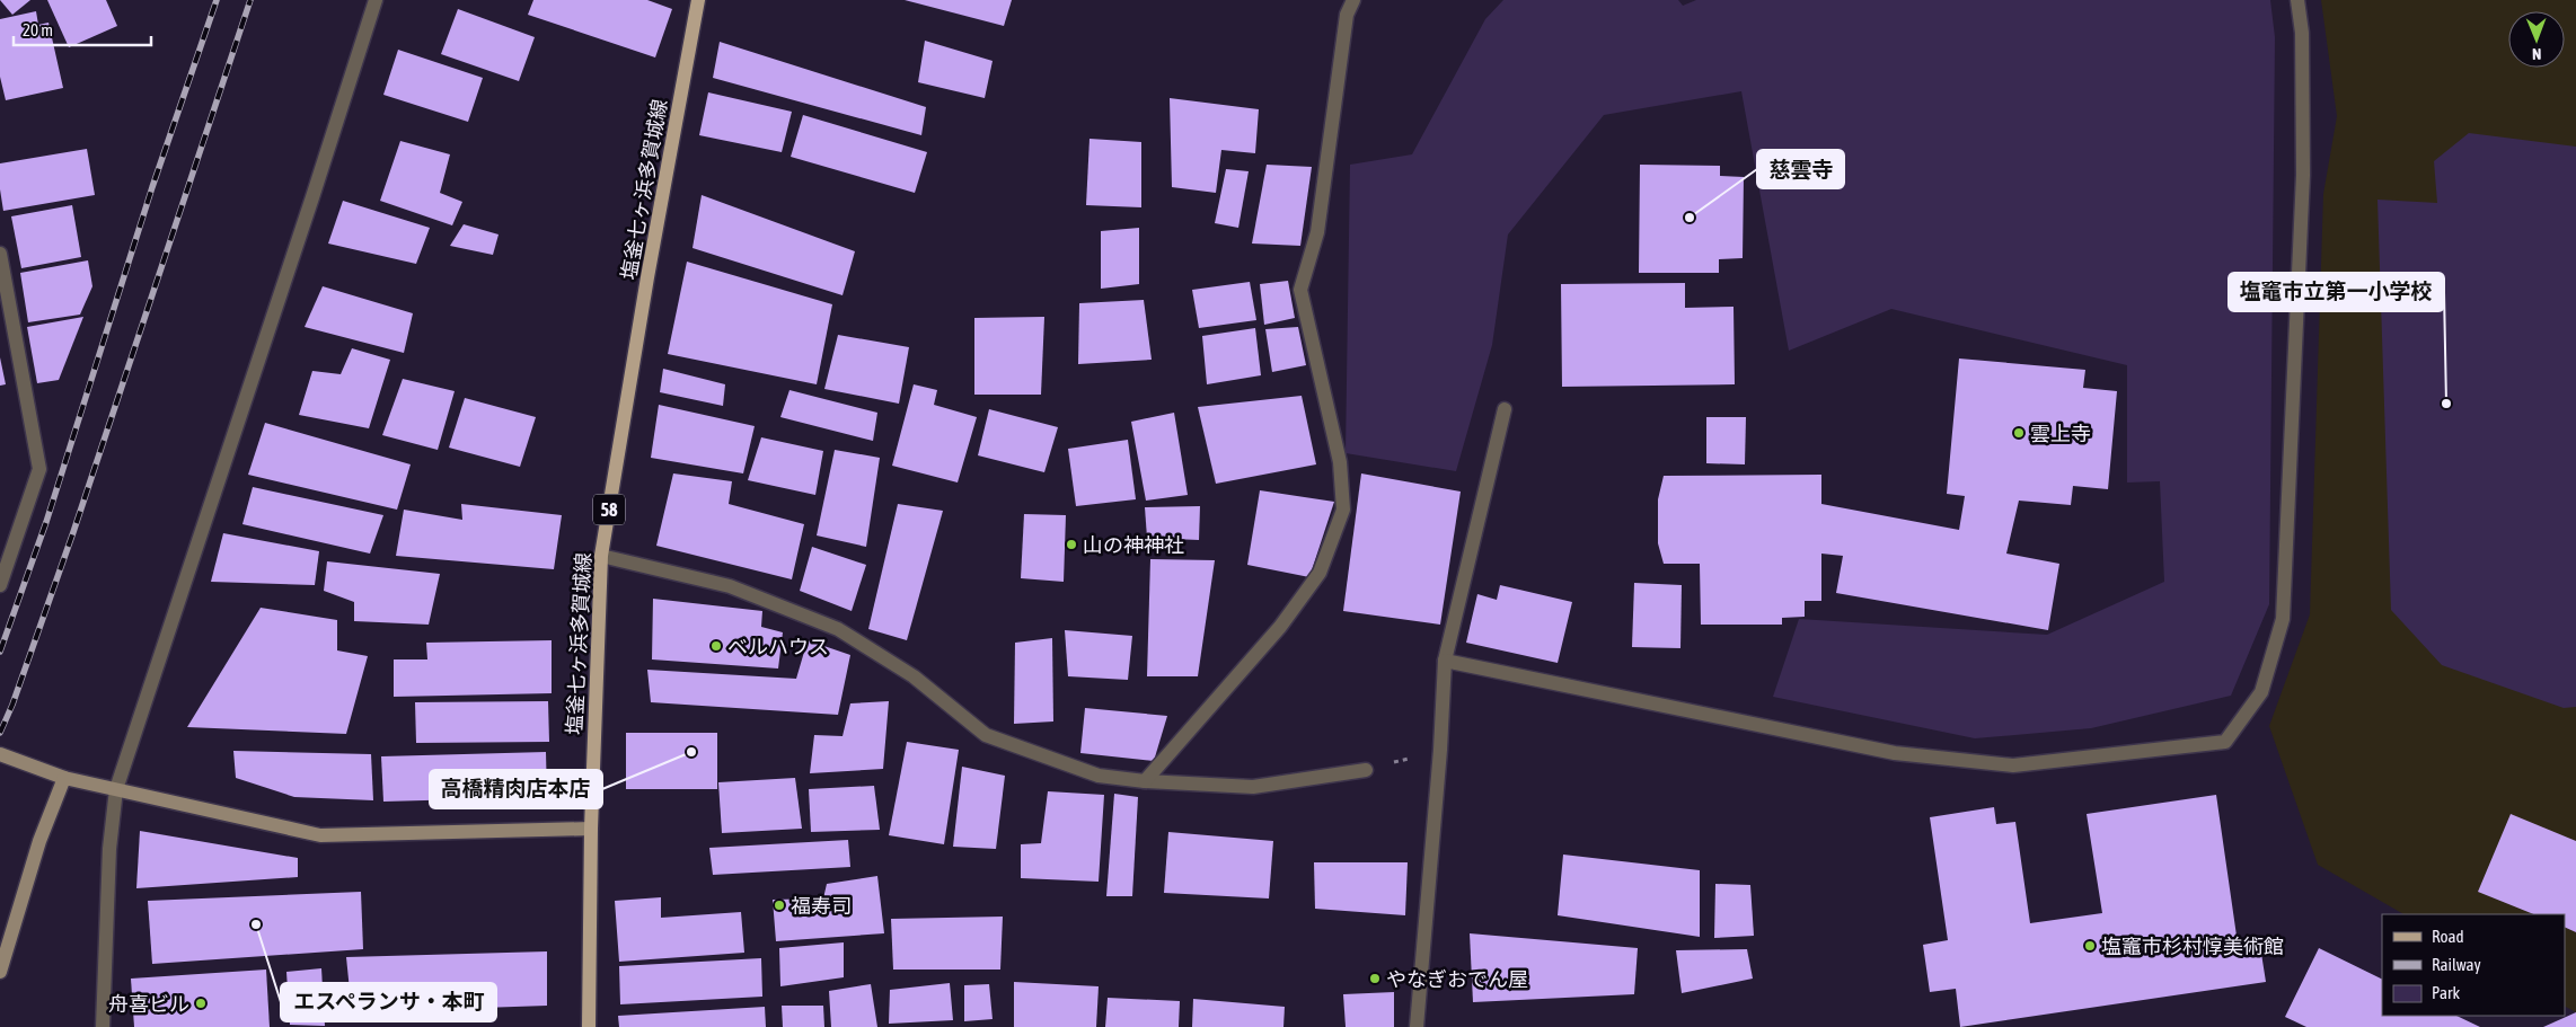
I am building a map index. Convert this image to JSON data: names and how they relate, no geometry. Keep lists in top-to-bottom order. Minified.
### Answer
{"streets":{"main road":["塩釜七ヶ浜多賀城線","58"]},"places":["慈雲寺","塩竈市立第一小学校","雲上寺","山の神神社","ベルハウス","高橋精肉店本店","福寿司","エスペランサ・本町","塩竈市杉村惇美術館","やなぎおでん屋","舟喜ビル"],"legend":["Road","Railway","Park"],"scale_bar":"20 m","north":"bottom"}
